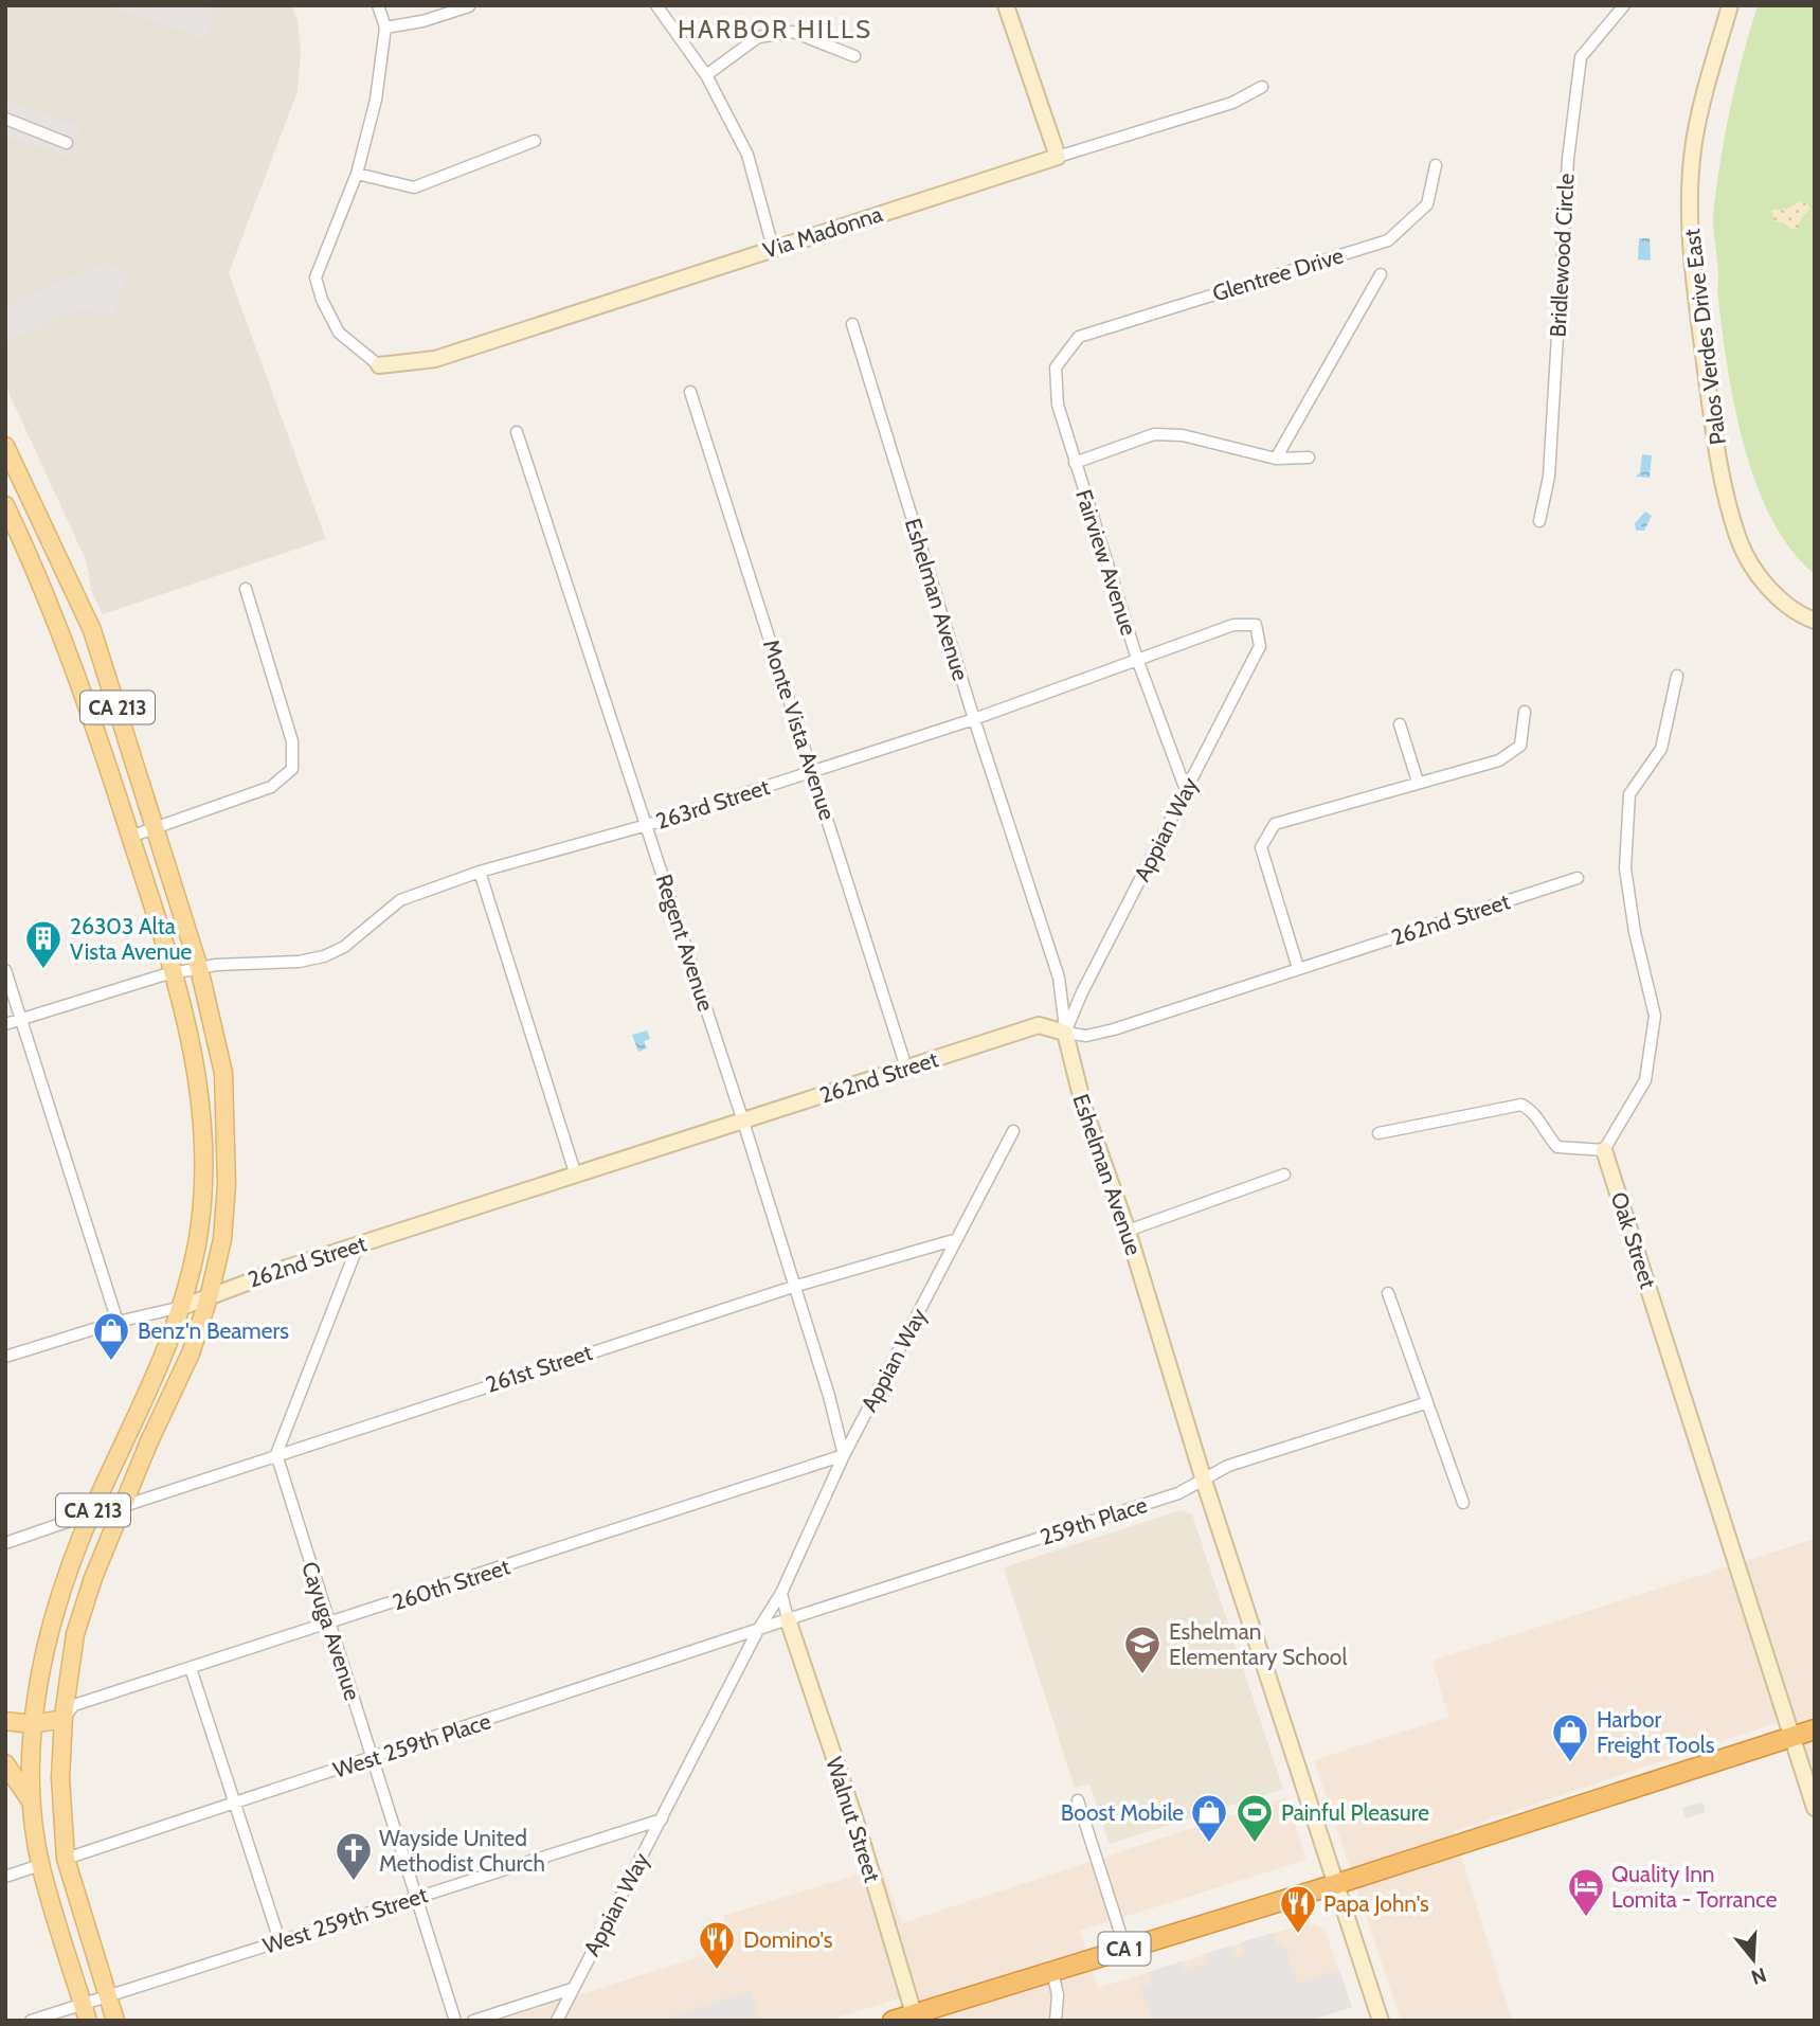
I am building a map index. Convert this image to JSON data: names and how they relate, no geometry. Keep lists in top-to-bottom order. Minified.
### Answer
{"streets":{"highway":["CA 1"],"main road":["CA 213"],"street":["Via Madonna","Bridlewood Circle","Glentree Drive","Palos Verdes Drive East","Fairview Avenue","Eshelman Avenue","Monte Vista Avenue","263rd Street","Appian Way","262nd Street","Regent Avenue","Oak Street","261st Street","259th Place","260th Street","Cayuga Avenue","West 259th Place","Walnut Street","West 259th Street"]},"crossings":[["Glentree Drive","Fairview Avenue"],["Fairview Avenue","263rd Street"],["Fairview Avenue","Appian Way"],["Eshelman Avenue","263rd Street"],["Eshelman Avenue","Appian Way"],["Eshelman Avenue","262nd Street"],["Eshelman Avenue","259th Place"],["Eshelman Avenue","CA 1"],["CA 213","263rd Street"],["CA 213","262nd Street"],["CA 213","261st Street"],["CA 213","260th Street"],["CA 213","West 259th Place"],["CA 213","West 259th Street"],["Monte Vista Avenue","263rd Street"],["Monte Vista Avenue","262nd Street"],["263rd Street","Appian Way"],["263rd Street","Regent Avenue"],["Appian Way","262nd Street"],["Appian Way","Regent Avenue"],["Appian Way","261st Street"],["Appian Way","259th Place"],["Appian Way","260th Street"],["Appian Way","West 259th Place"],["Appian Way","West 259th Street"],["262nd Street","Regent Avenue"],["Regent Avenue","261st Street"],["Regent Avenue","260th Street"],["Oak Street","CA 1"],["261st Street","Cayuga Avenue"],["259th Place","West 259th Place"],["259th Place","Walnut Street"],["260th Street","Cayuga Avenue"],["Cayuga Avenue","West 259th Place"],["Cayuga Avenue","West 259th Street"],["Walnut Street","CA 1"]],"districts":["HARBOR HILLS"],"places":{"building":["26303 Alta Vista Avenue"],"shop":["Benz'n Beamers","Harbor Freight Tools","Boost Mobile"],"school or university":["Eshelman Elementary School"],"sports":["Painful Pleasure"],"church":["Wayside United Methodist Church"],"hotel":["Quality Inn Lomita - Torrance"],"restaurant":["Papa John's","Domino's"]},"north":"bottom"}
